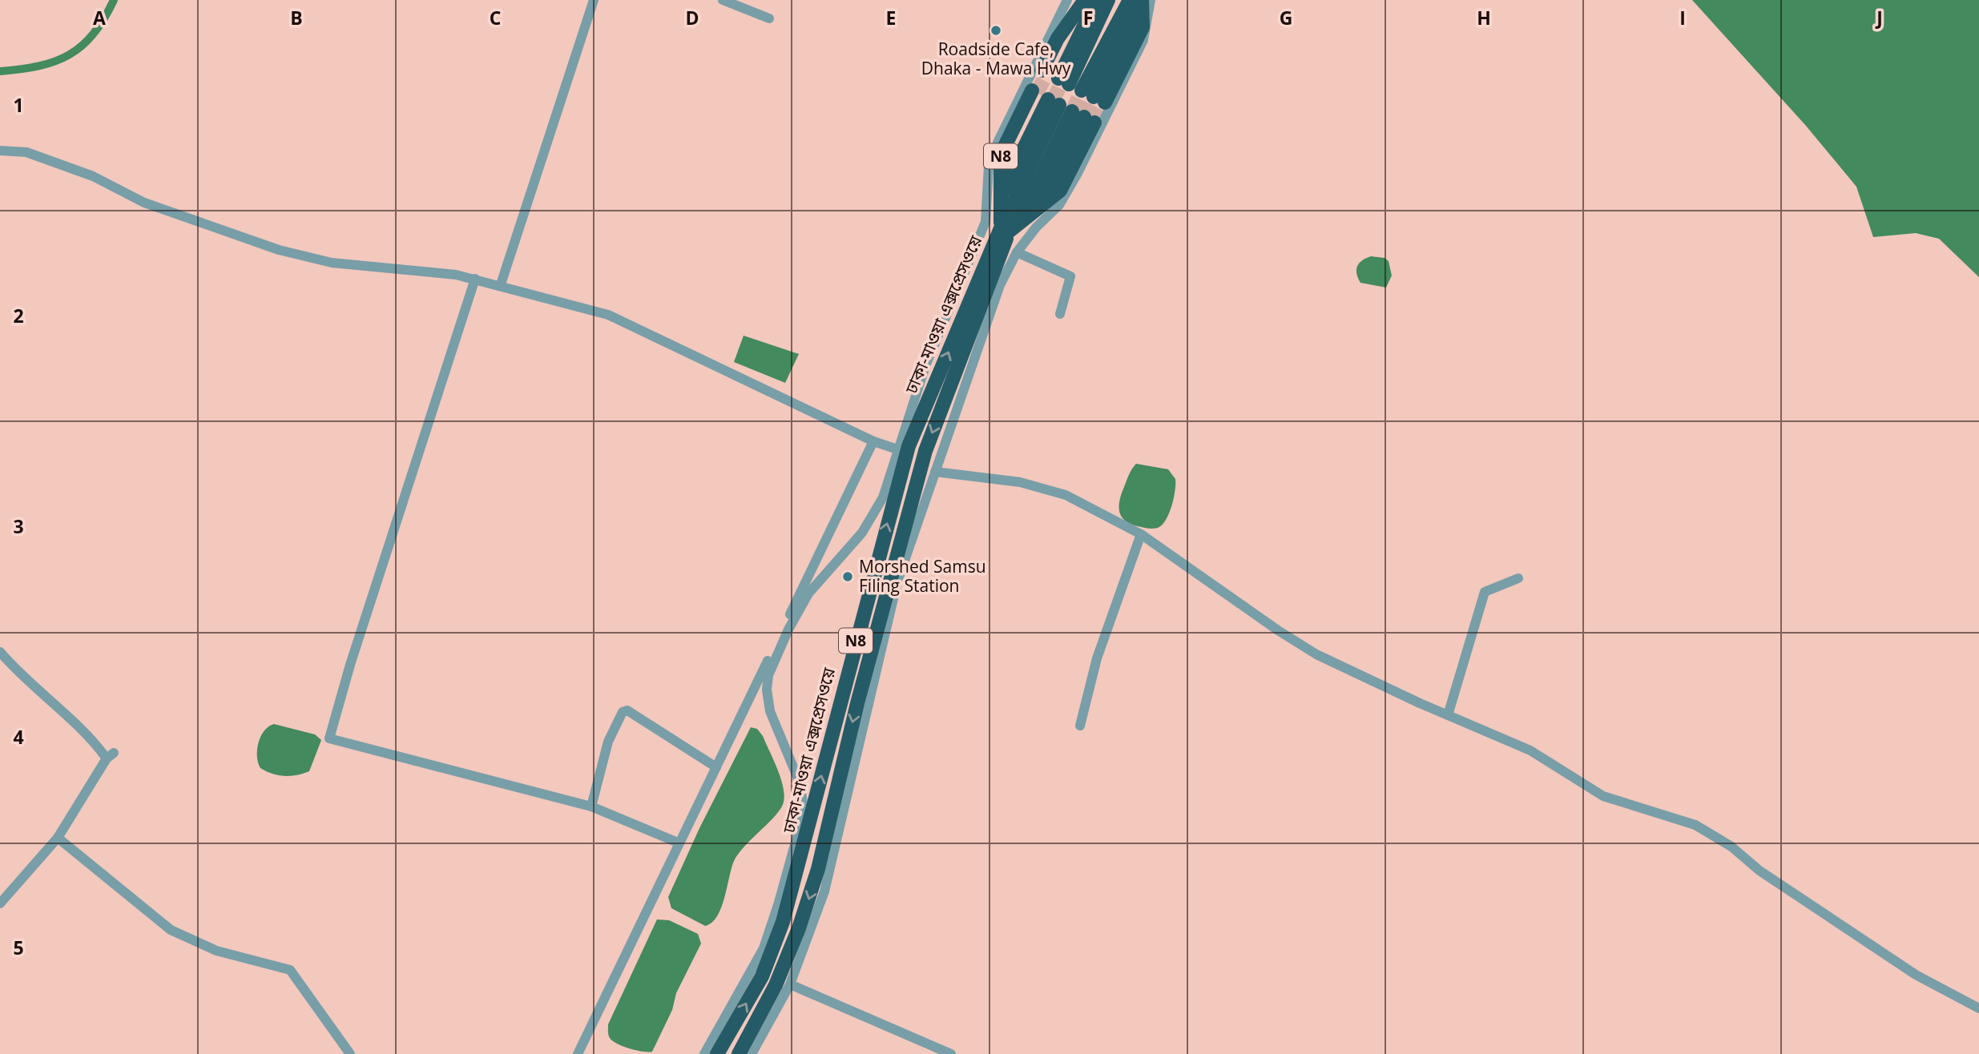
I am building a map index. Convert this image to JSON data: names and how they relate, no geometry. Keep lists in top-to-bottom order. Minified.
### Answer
{"streets":{"highway":["N8","ঢাকা-মাওয়া এক্সপ্রেসওয়ে"]},"places":["Roadside Cafe, Dhaka - Mawa Hwy","Morshed Samsu Filing Station"],"grid":{"columns":["A","B","C","D","E","F","G","H","I","J"],"rows":["1","2","3","4","5"]}}
